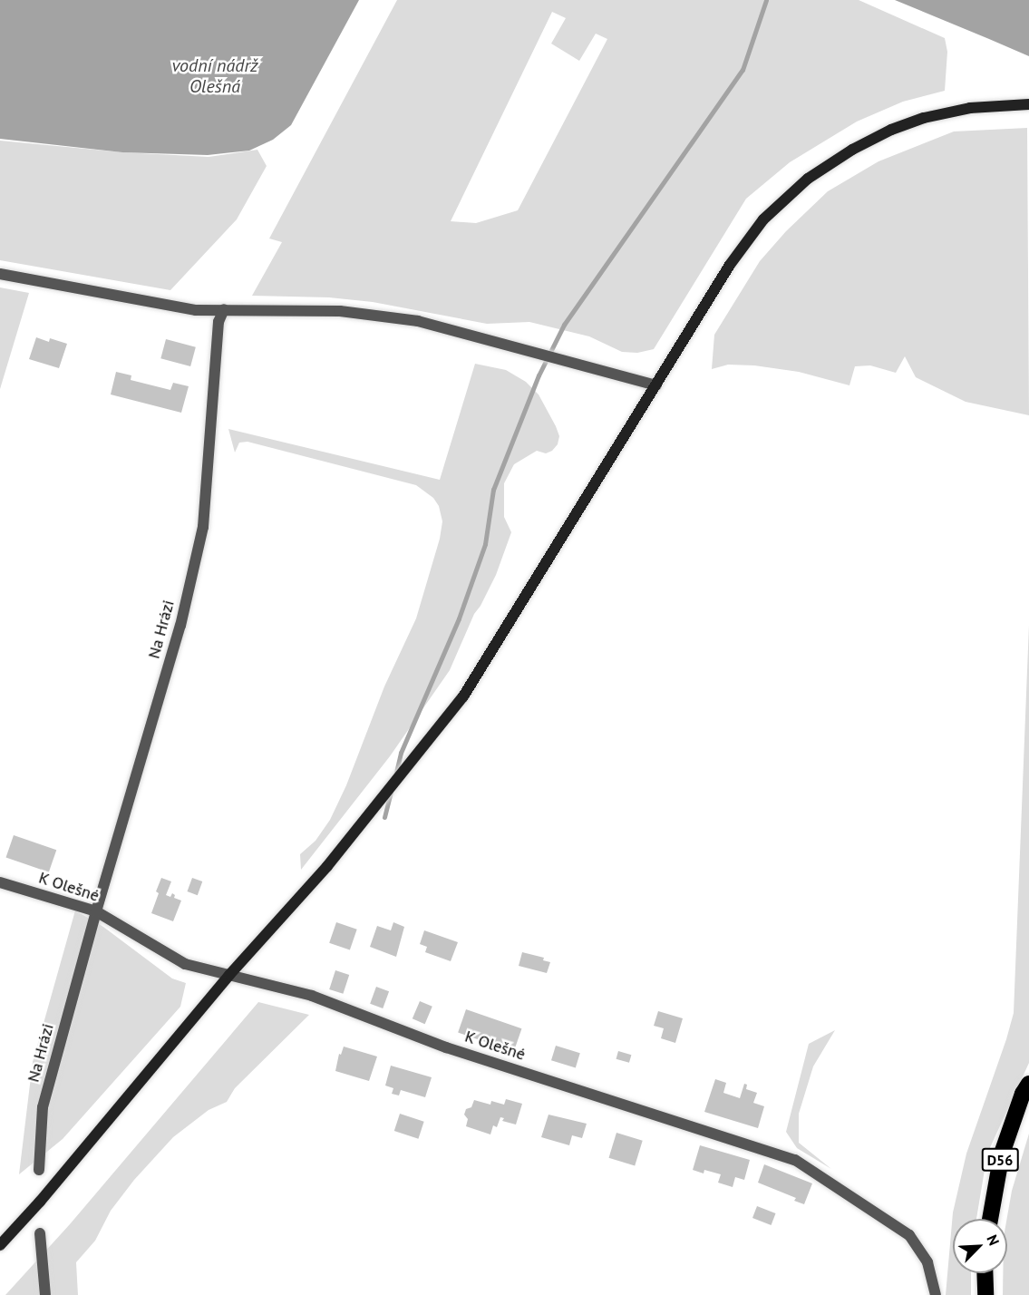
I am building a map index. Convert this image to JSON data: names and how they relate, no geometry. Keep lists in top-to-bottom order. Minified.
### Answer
{"streets":{"highway":["D56"],"street":["Na Hrázi","K Olešné"]},"crossings":[["Na Hrázi","K Olešné"]],"water":["vodní nádrž Olešná"],"north":"top right"}
